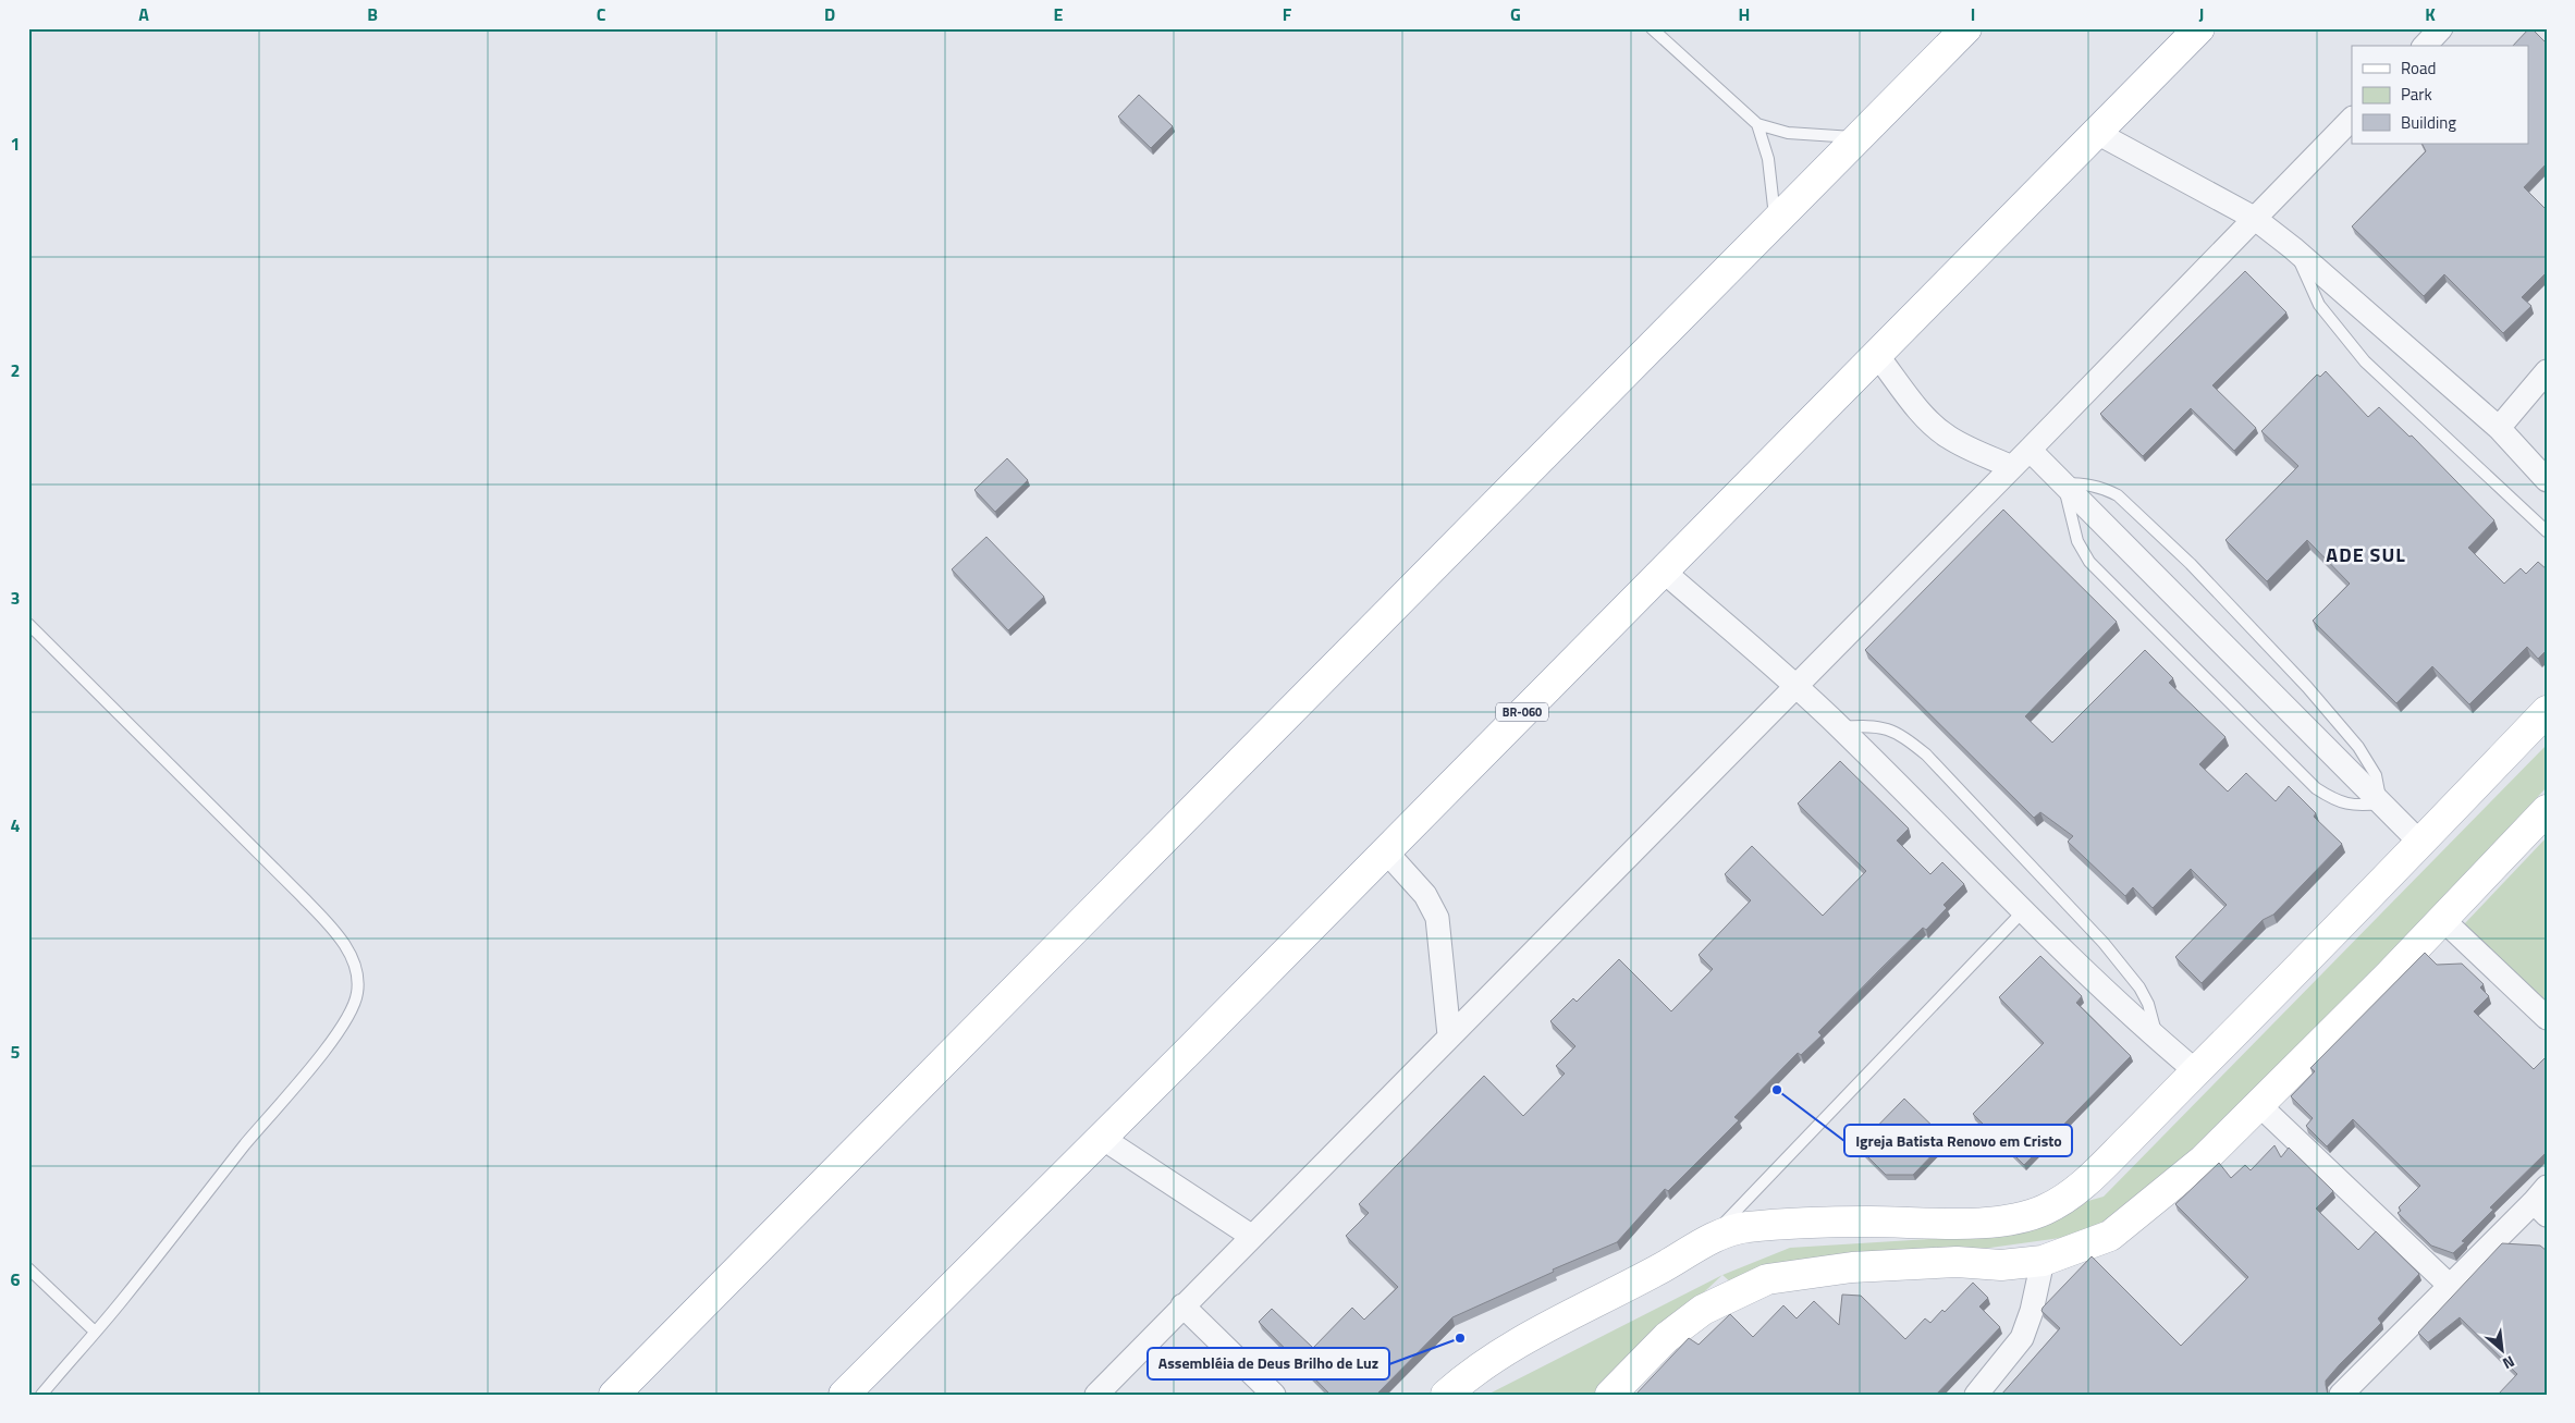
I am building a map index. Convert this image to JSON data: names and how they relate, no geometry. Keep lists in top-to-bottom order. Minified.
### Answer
{"streets":{"main road":["BR-060"]},"districts":["ADE SUL"],"places":["Igreja Batista Renovo em Cristo","Assembléia de Deus Brilho de Luz"],"legend":["Road","Park","Building"],"north":"bottom right","grid":{"columns":["A","B","C","D","E","F","G","H","I","J","K"],"rows":["1","2","3","4","5","6"]}}
